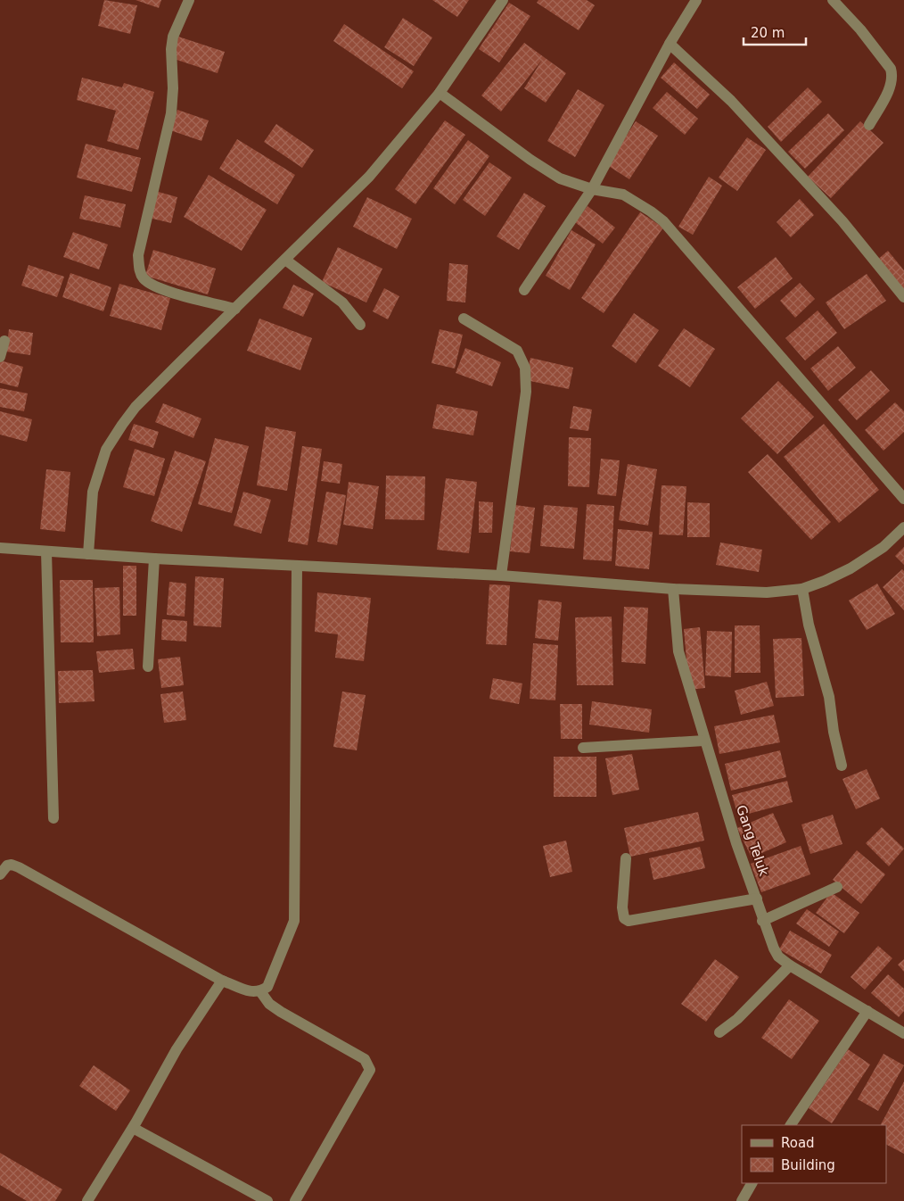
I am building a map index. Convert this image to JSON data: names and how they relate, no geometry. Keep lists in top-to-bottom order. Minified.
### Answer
{"streets":{"street":["Gang Teluk"]},"legend":["Road","Building"],"scale_bar":"20 m"}
